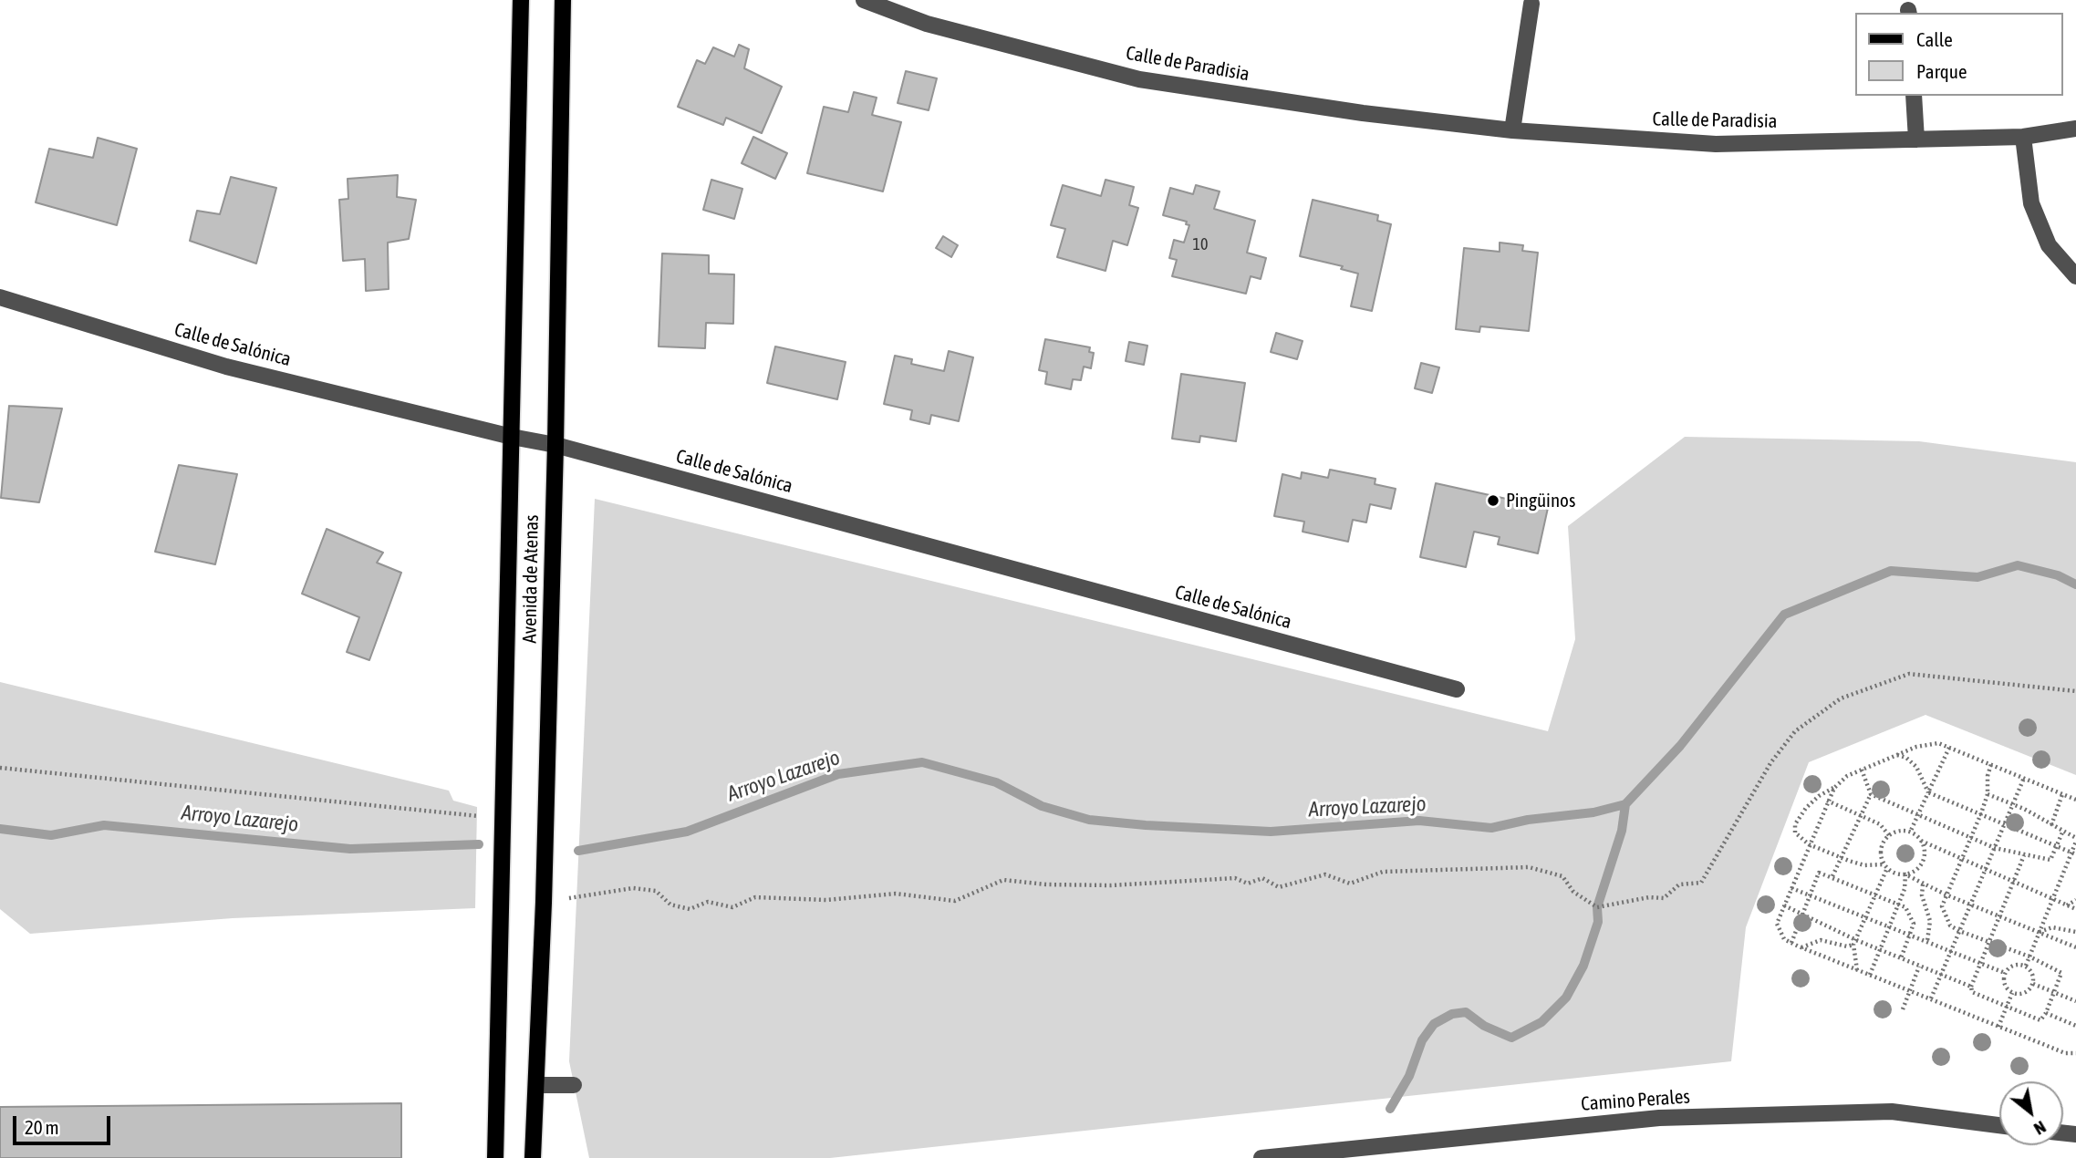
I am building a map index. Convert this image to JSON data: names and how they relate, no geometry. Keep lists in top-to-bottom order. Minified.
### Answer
{"streets":{"main road":["Avenida de Atenas"],"street":["Calle de Paradisia","Calle de Salónica","Camino Perales"]},"crossings":[["Calle de Salónica","Avenida de Atenas"]],"water":["Arroyo Lazarejo"],"places":["Pingüinos"],"house_numbers":["10"],"legend":["Calle","Parque"],"scale_bar":"20 m","north":"bottom right"}
